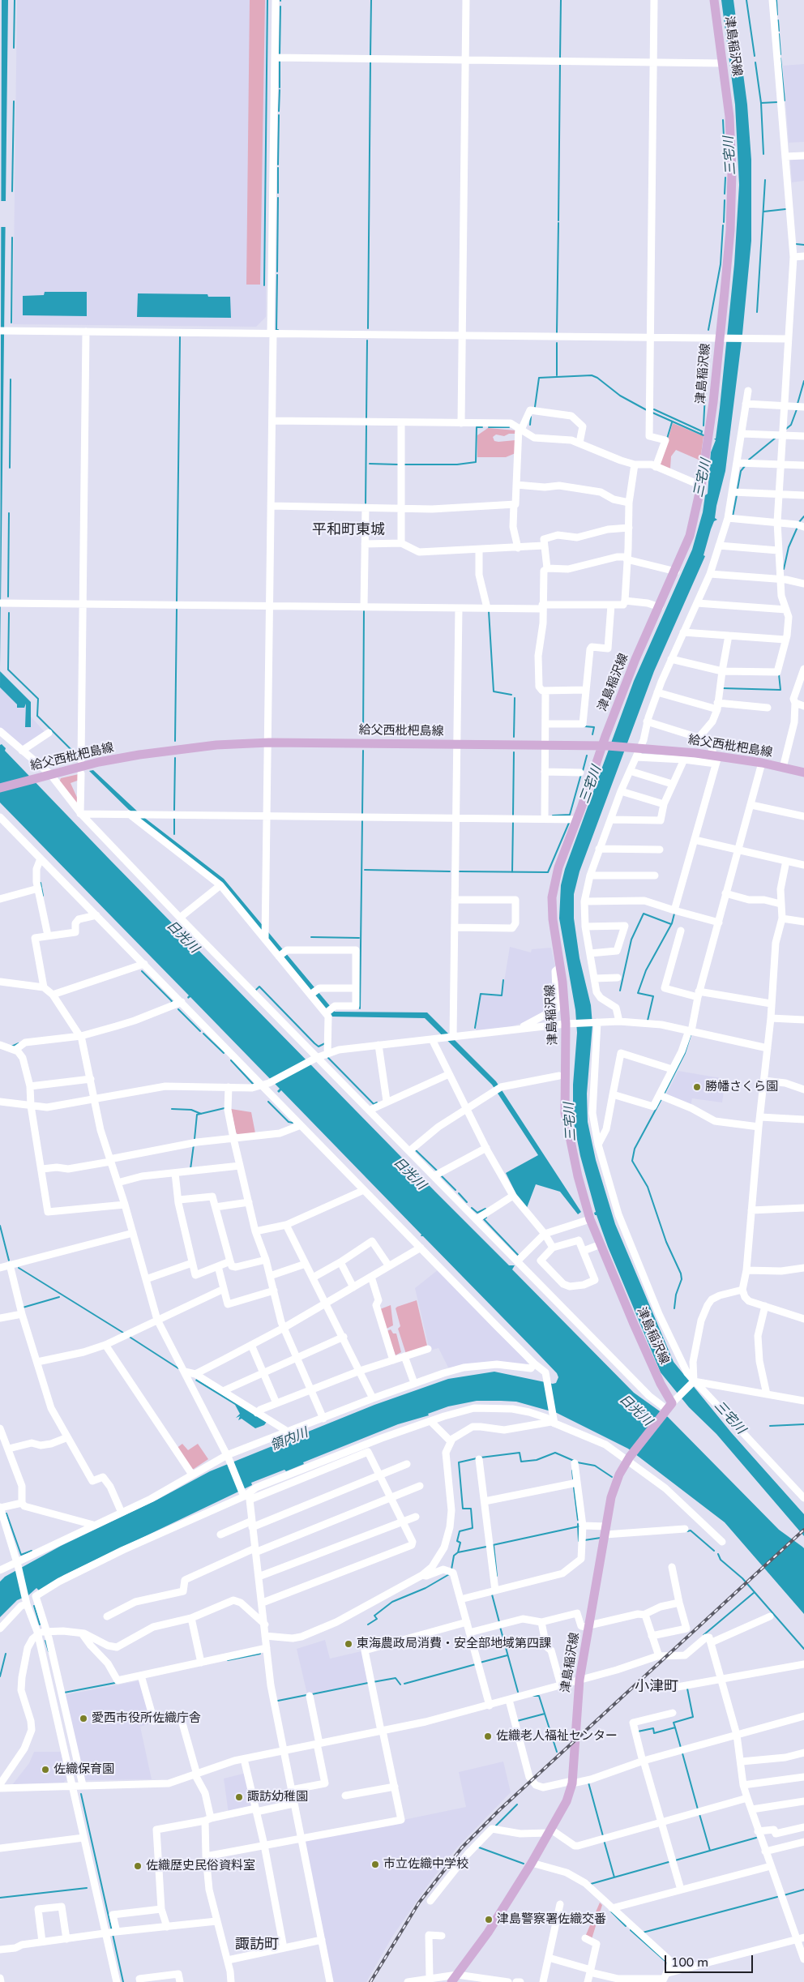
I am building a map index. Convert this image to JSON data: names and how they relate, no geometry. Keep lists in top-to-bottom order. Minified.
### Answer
{"streets":{"main road":["津島稲沢線","給父西枇杷島線"]},"crossings":[["津島稲沢線","給父西枇杷島線"]],"districts":["平和町東城","小津町","諏訪町"],"water":["三宅川","日光川","領内川"],"places":["勝幡さくら園","東海農政局消費・安全部地域第四課","愛西市役所佐織庁舎","佐織老人福祉センター","佐織保育園","諏訪幼稚園","市立佐織中学校","佐織歴史民俗資料室","津島警察署佐織交番"],"scale_bar":"100 m"}
